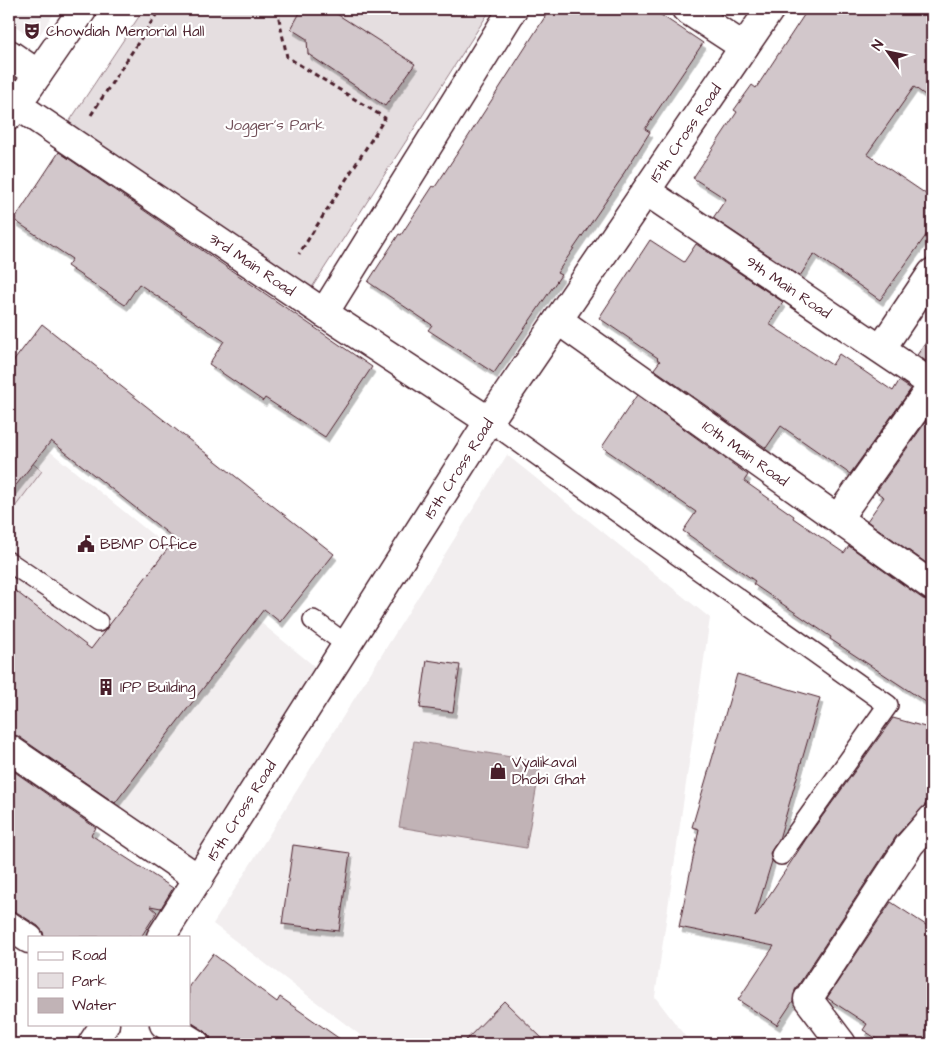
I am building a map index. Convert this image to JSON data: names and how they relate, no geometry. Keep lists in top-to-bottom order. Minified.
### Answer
{"streets":{"street":["15th Cross Road","3rd Main Road","9th Main Road","10th Main Road"]},"crossings":[["15th Cross Road","3rd Main Road"],["15th Cross Road","9th Main Road"],["15th Cross Road","10th Main Road"]],"parks":["Jogger's Park"],"places":{"theatre":["Chowdiah Memorial Hall"],"public building":["BBMP Office"],"building":["IPP Building"],"shop":["Vyalikaval Dhobi Ghat"]},"legend":["Road","Park","Water"],"north":"top left"}
